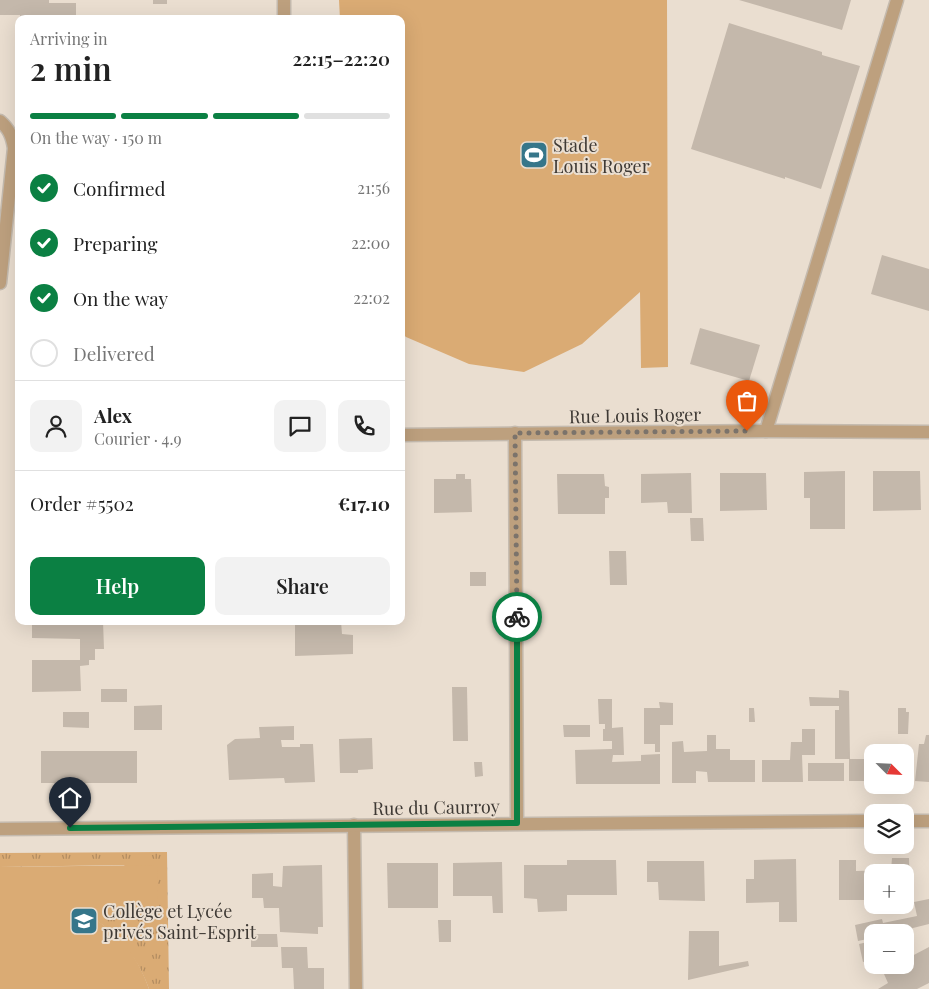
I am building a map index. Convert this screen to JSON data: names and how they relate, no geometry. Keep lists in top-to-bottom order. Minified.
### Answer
{"streets":{"street":["Rue Louis Roger","Rue du Caurroy"]},"places":{"sports":["Stade Louis Roger"],"school or university":["Collège et Lycée privés Saint-Esprit"]},"north":"bottom right","page":{"heading":["2 min","Arriving in","22:15–22:20"],"panel":["Alex","Courier · 4.9","Order #5502","€17.10"],"bar":"On the way · 150 m","list":[["Confirmed","21:56"],["Preparing","22:00"],["On the way","22:02"],"Delivered"],"buttons":["Help","Share"],"map_buttons":["+","−"]}}
